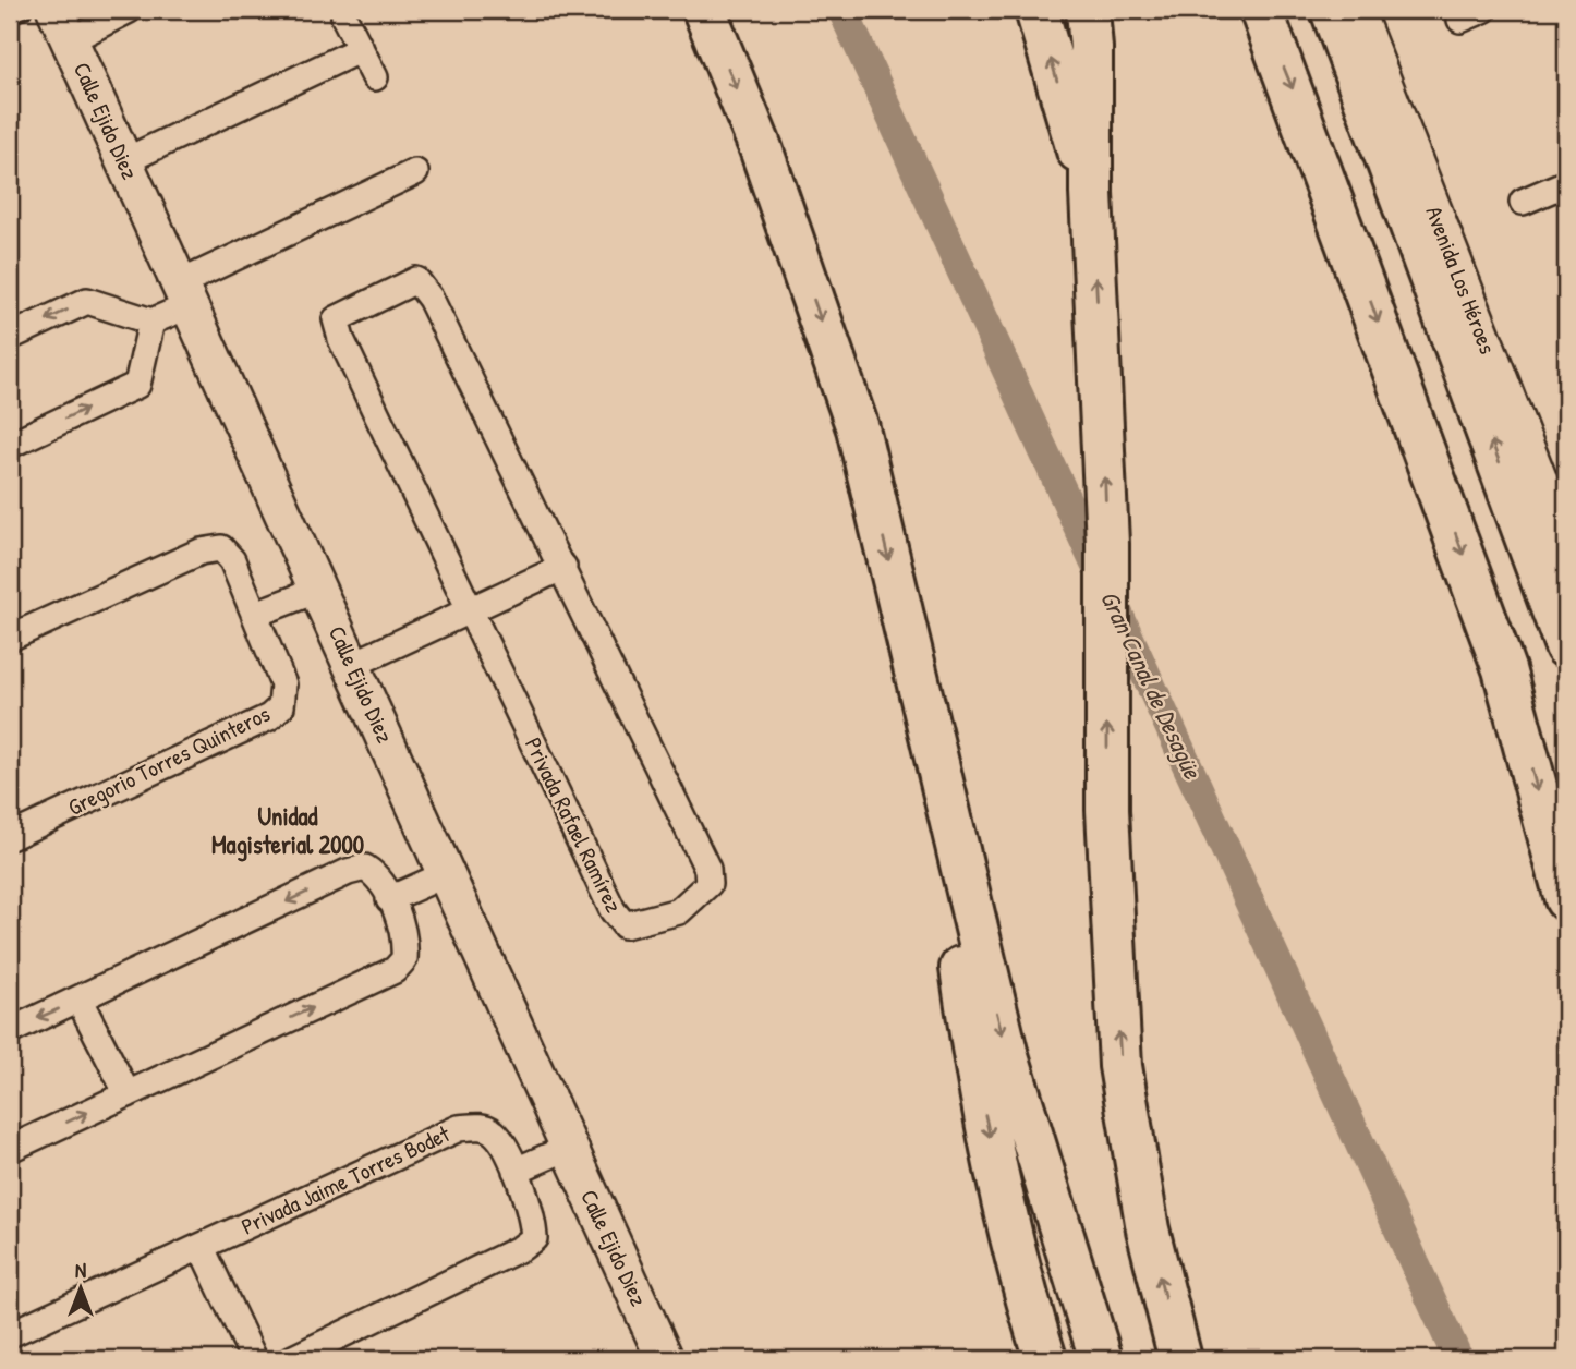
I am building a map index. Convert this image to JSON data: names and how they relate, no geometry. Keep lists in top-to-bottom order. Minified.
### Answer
{"streets":{"main road":["Calle Ejido Diez","Avenida Los Héroes"],"street":["Gregorio Torres Quinteros","Privada Rafael Ramírez","Privada Jaime Torres Bodet"]},"districts":["Unidad Magisterial 2000"],"water":["Gran Canal de Desagüe"],"north":"top"}
